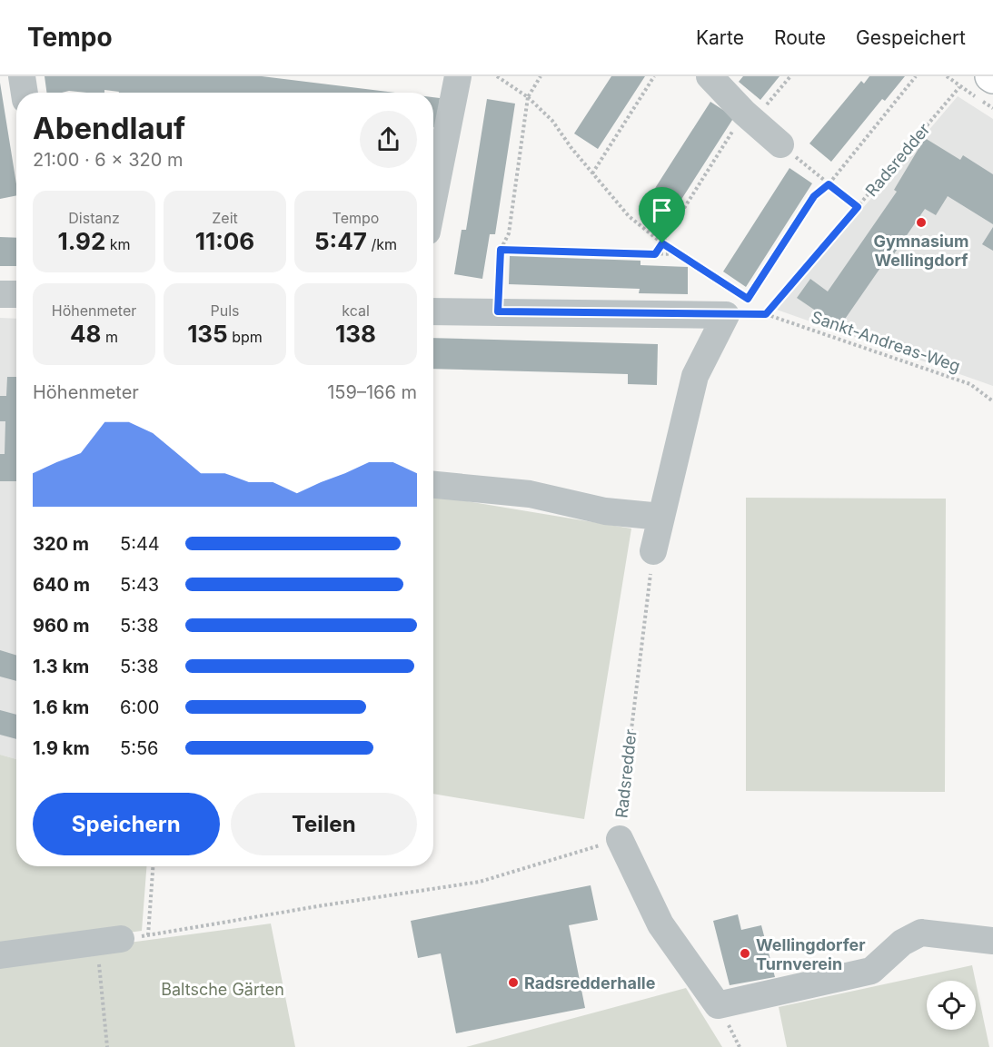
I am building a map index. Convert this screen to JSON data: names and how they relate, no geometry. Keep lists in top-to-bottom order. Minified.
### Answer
{"streets":{"street":["Radsredder"],"path":["Sankt-Andreas-Weg"]},"crossings":[["Radsredder","Sankt-Andreas-Weg"]],"parks":["Baltsche Gärten"],"places":["Gymnasium Wellingdorf","Wellingdorfer Turnverein","Radsredderhalle"],"page":{"header":"Tempo","nav":["Karte","Route","Gespeichert"],"heading":["Abendlauf","21:00 · 6 × 320 m"],"stats":[["Distanz","1.92 km"],["Zeit","11:06"],["Tempo","5:47 /km"],["Höhenmeter","48 m"],["Puls","135 bpm"],["kcal","138"]],"chart":["Höhenmeter","159–166 m"],"list":[{"name":"320 m","note":"5:44"},{"name":"640 m","note":"5:43"},{"name":"960 m","note":"5:38"},{"name":"1.3 km","note":"5:38"},{"name":"1.6 km","note":"6:00"},{"name":"1.9 km","note":"5:56"}],"buttons":["Speichern","Teilen"]}}
